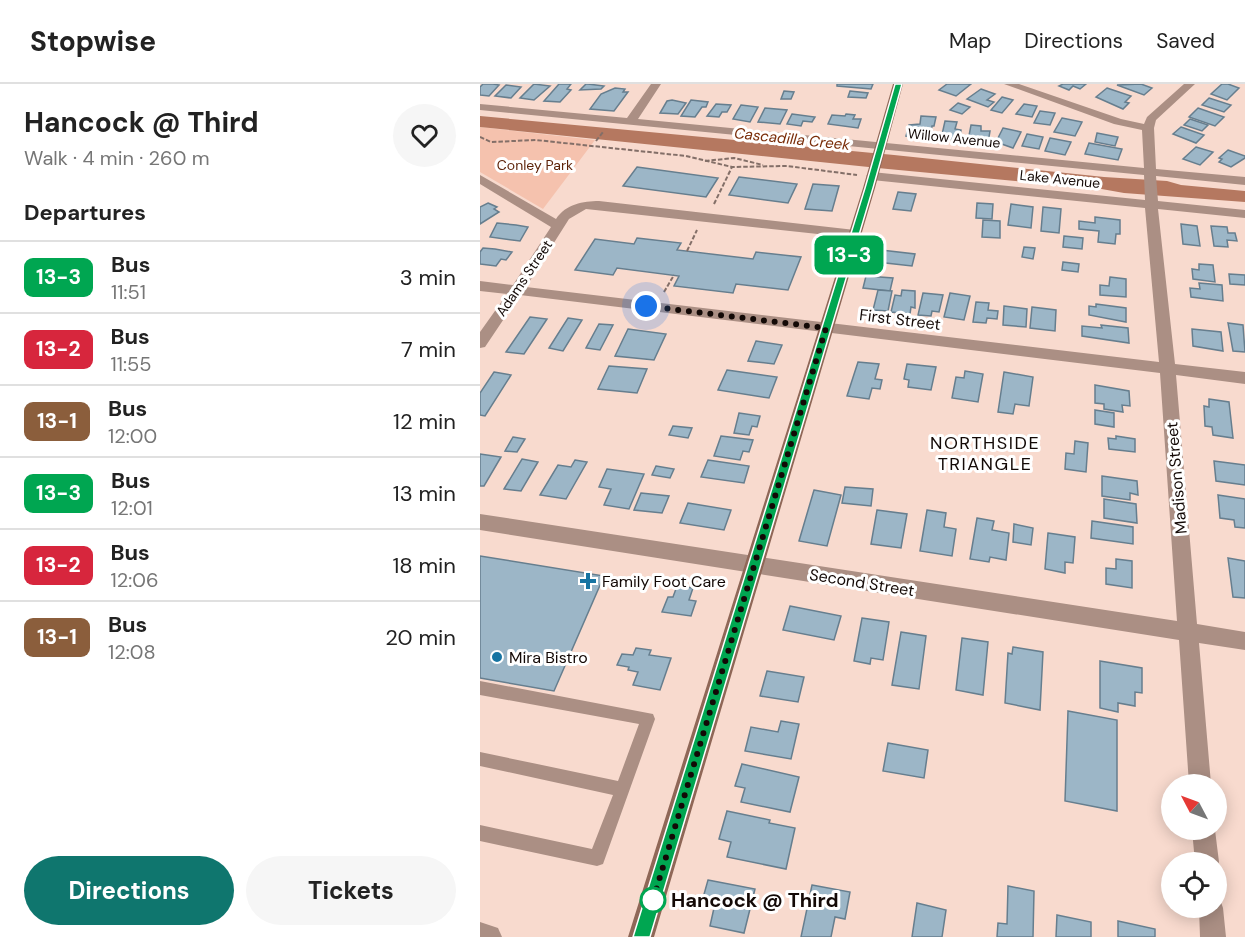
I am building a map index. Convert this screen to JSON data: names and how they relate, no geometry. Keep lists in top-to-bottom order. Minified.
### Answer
{"streets":{"street":["Willow Avenue","Lake Avenue","Adams Street","First Street","Madison Street","Second Street"]},"crossings":[["Willow Avenue","Madison Street"],["Lake Avenue","Madison Street"],["Adams Street","First Street"],["First Street","Madison Street"],["Madison Street","Second Street"]],"districts":["NORTHSIDE TRIANGLE"],"water":["Cascadilla Creek"],"parks":["Conley Park"],"places":{"health":["Family Foot Care"],"other":["Mira Bistro","Hancock @ Third"]},"lines":["bus line 13-3"],"north":"top left","page":{"header":"Stopwise","nav":["Map","Directions","Saved"],"heading":[["Hancock @ Third","Walk · 4 min · 260 m"],"Departures"],"on_map":"13-3","list":[{"mark":"13-3","name":"Bus","note":"11:51","value":"3 min"},{"mark":"13-2","name":"Bus","note":"11:55","value":"7 min"},{"mark":"13-1","name":"Bus","note":"12:00","value":"12 min"},{"mark":"13-3","name":"Bus","note":"12:01","value":"13 min"},{"mark":"13-2","name":"Bus","note":"12:06","value":"18 min"},{"mark":"13-1","name":"Bus","note":"12:08","value":"20 min"}],"buttons":["Directions","Tickets"]}}
